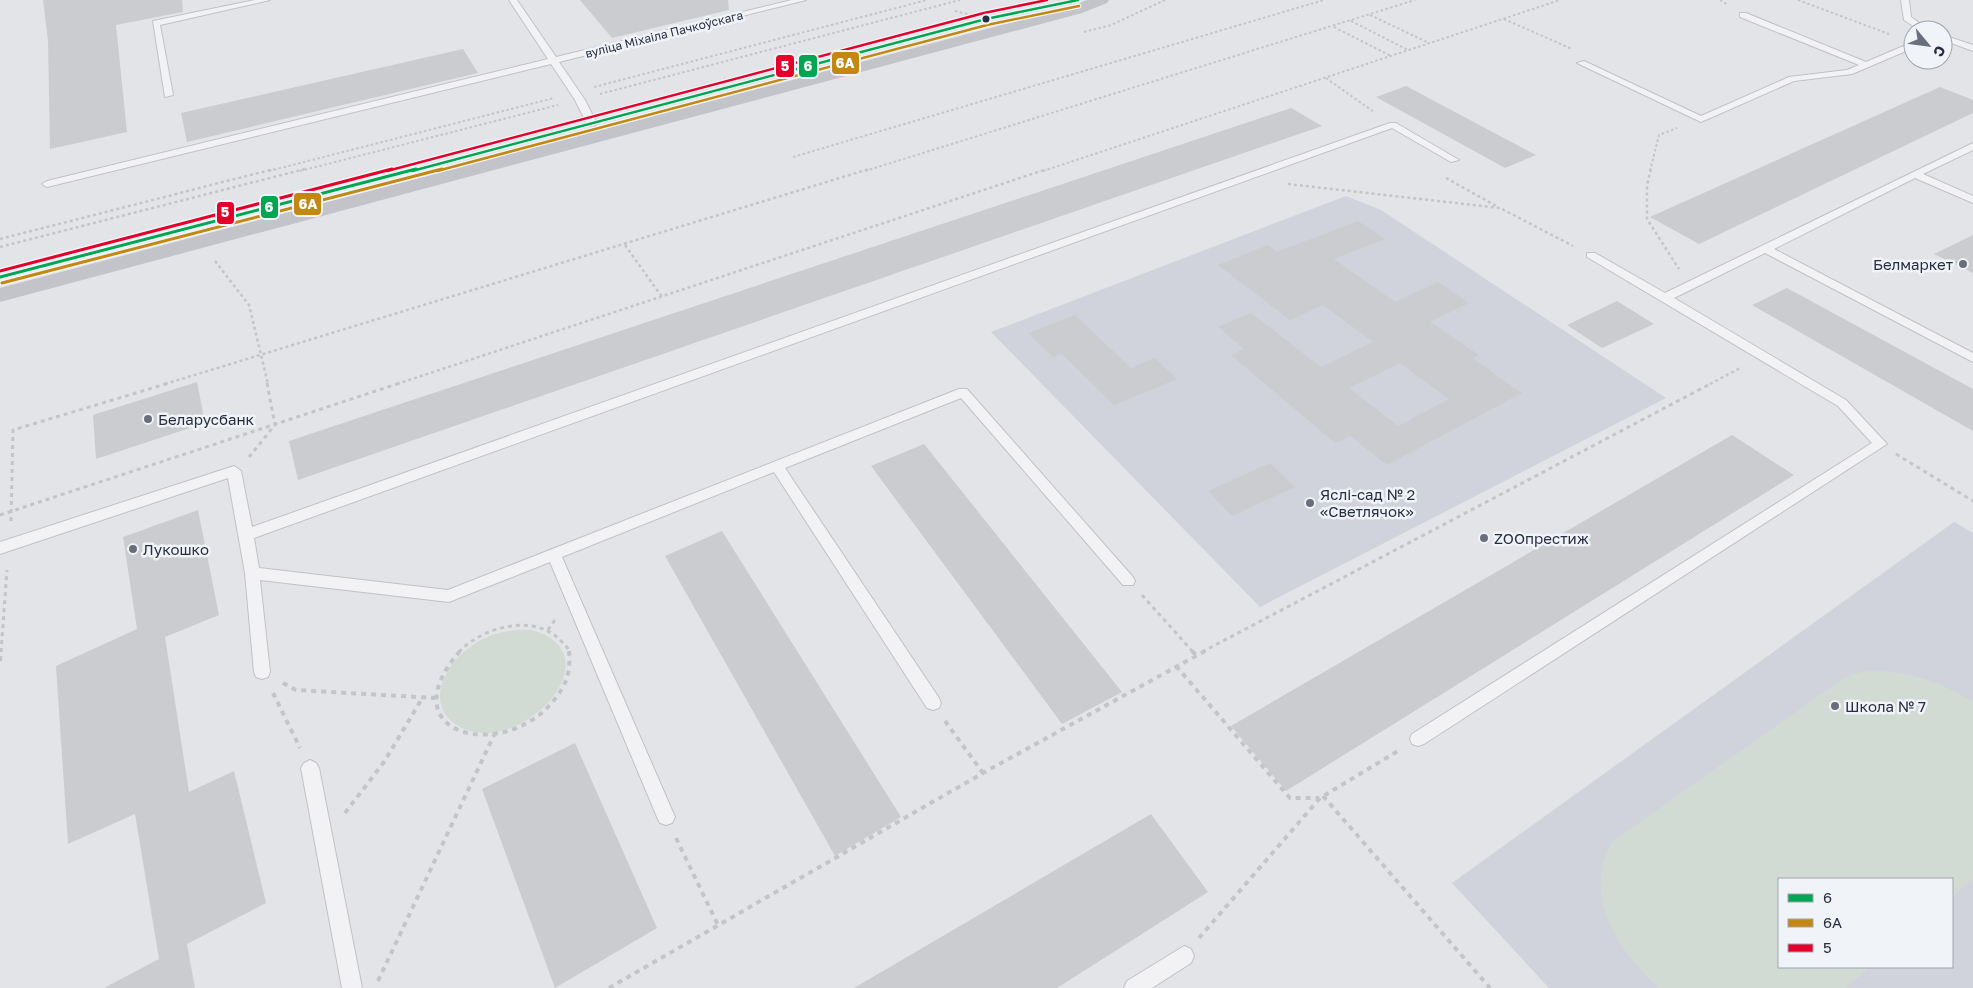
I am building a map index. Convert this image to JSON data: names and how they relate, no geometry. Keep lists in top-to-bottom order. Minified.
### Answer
{"streets":{"lane":["вуліца Міхаіла Пачкоўскага"]},"places":["Белмаркет","Беларусбанк","Яслі-сад № 2 «Светлячок»","ZOOпрестиж","Лукошко","Школа № 7"],"lines":["transit line 6","transit line 5","transit line 6А"],"legend":["6","6А","5"],"north":"bottom right"}
